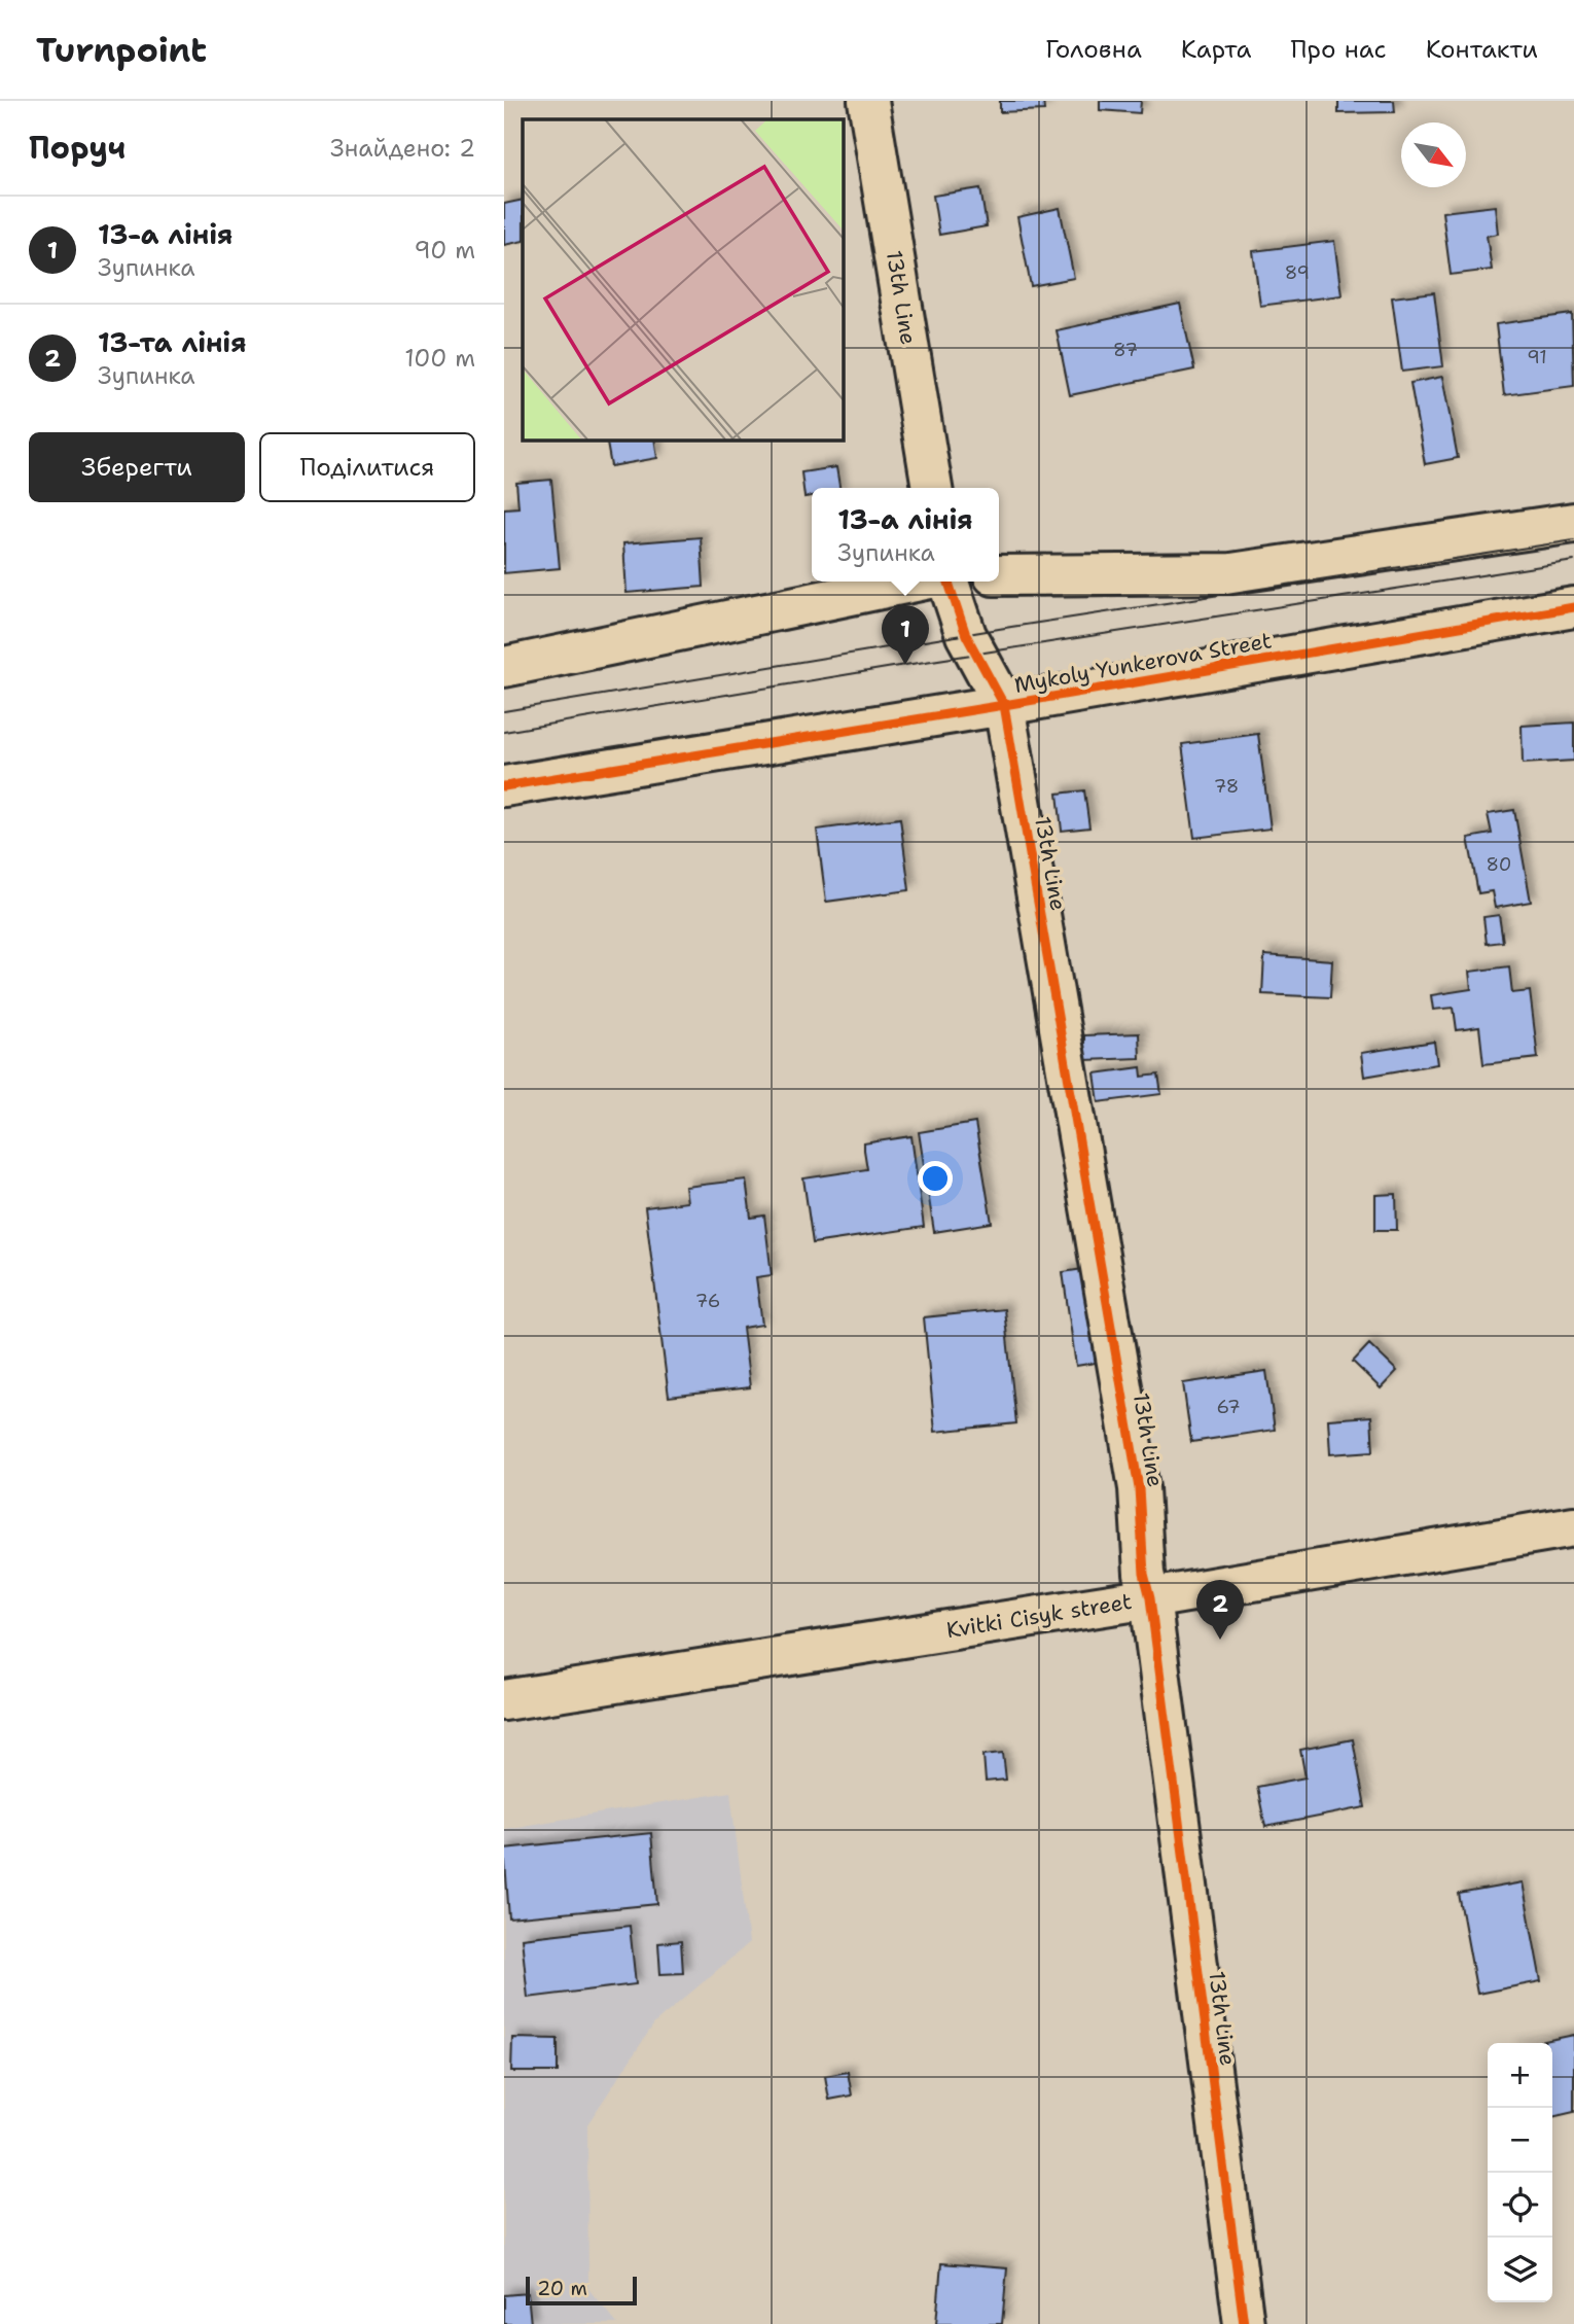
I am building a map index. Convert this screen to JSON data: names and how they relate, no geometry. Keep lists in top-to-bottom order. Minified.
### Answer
{"streets":{"street":["13th Line","Mykoly Yunkerova Street","Kvitki Cisyk street"]},"crossings":[["13th Line","Mykoly Yunkerova Street"],["13th Line","Kvitki Cisyk street"]],"house_numbers":["89","87","91","78","80","76","67"],"scale_bar":"20 m","north":"bottom right","page":{"header":"Turnpoint","nav":["Головна","Карта","Про нас","Контакти"],"heading":["Поруч","Знайдено: 2"],"list":[{"mark":"1","name":"13-а лінія","note":"Зупинка","value":"90 m"},{"mark":"2","name":"13-та лінія","note":"Зупинка","value":"100 m"}],"buttons":["Зберегти","Поділитися"],"popup":["13-а лінія","Зупинка"],"pins":["1","2"],"map_buttons":["+","−"],"scale":"20 m"}}
